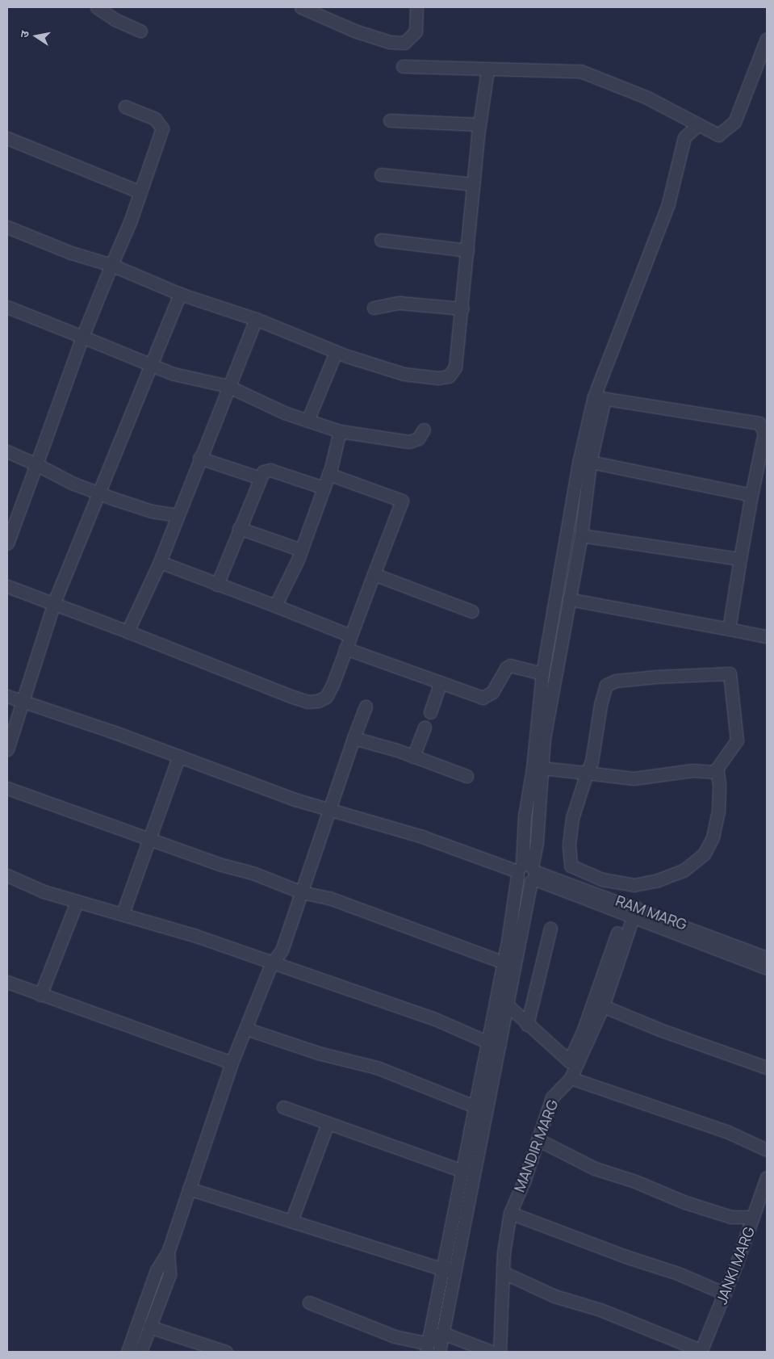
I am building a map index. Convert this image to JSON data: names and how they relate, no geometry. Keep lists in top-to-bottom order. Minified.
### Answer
{"streets":{"street":["RAM MARG","MANDIR MARG","JANKI MARG"]},"crossings":[["RAM MARG","MANDIR MARG"]],"north":"left"}
